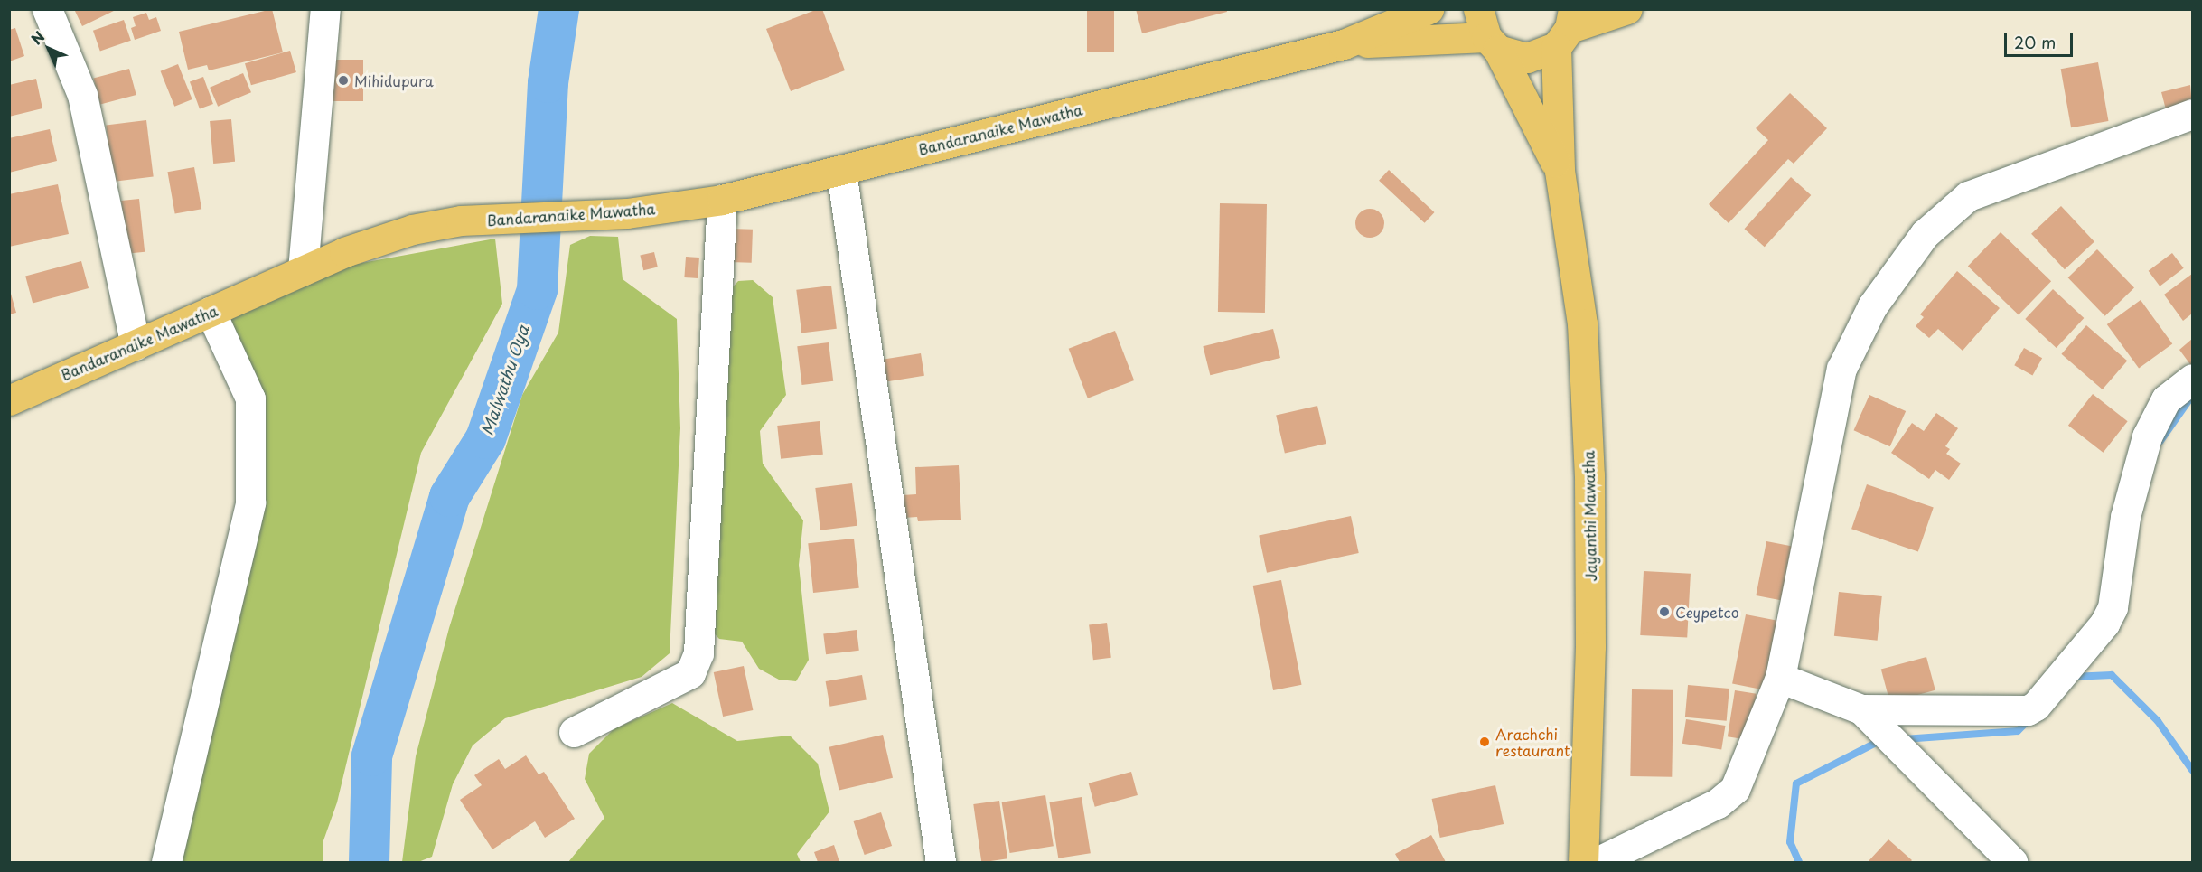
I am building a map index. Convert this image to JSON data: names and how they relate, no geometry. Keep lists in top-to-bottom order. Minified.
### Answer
{"streets":{"main road":["Bandaranaike Mawatha","Jayanthi Mawatha"]},"crossings":[["Bandaranaike Mawatha","Jayanthi Mawatha"]],"water":["Malwathu Oya"],"places":["Mihidupura","Ceypetco","Arachchi restaurant"],"scale_bar":"20 m","north":"top left"}
